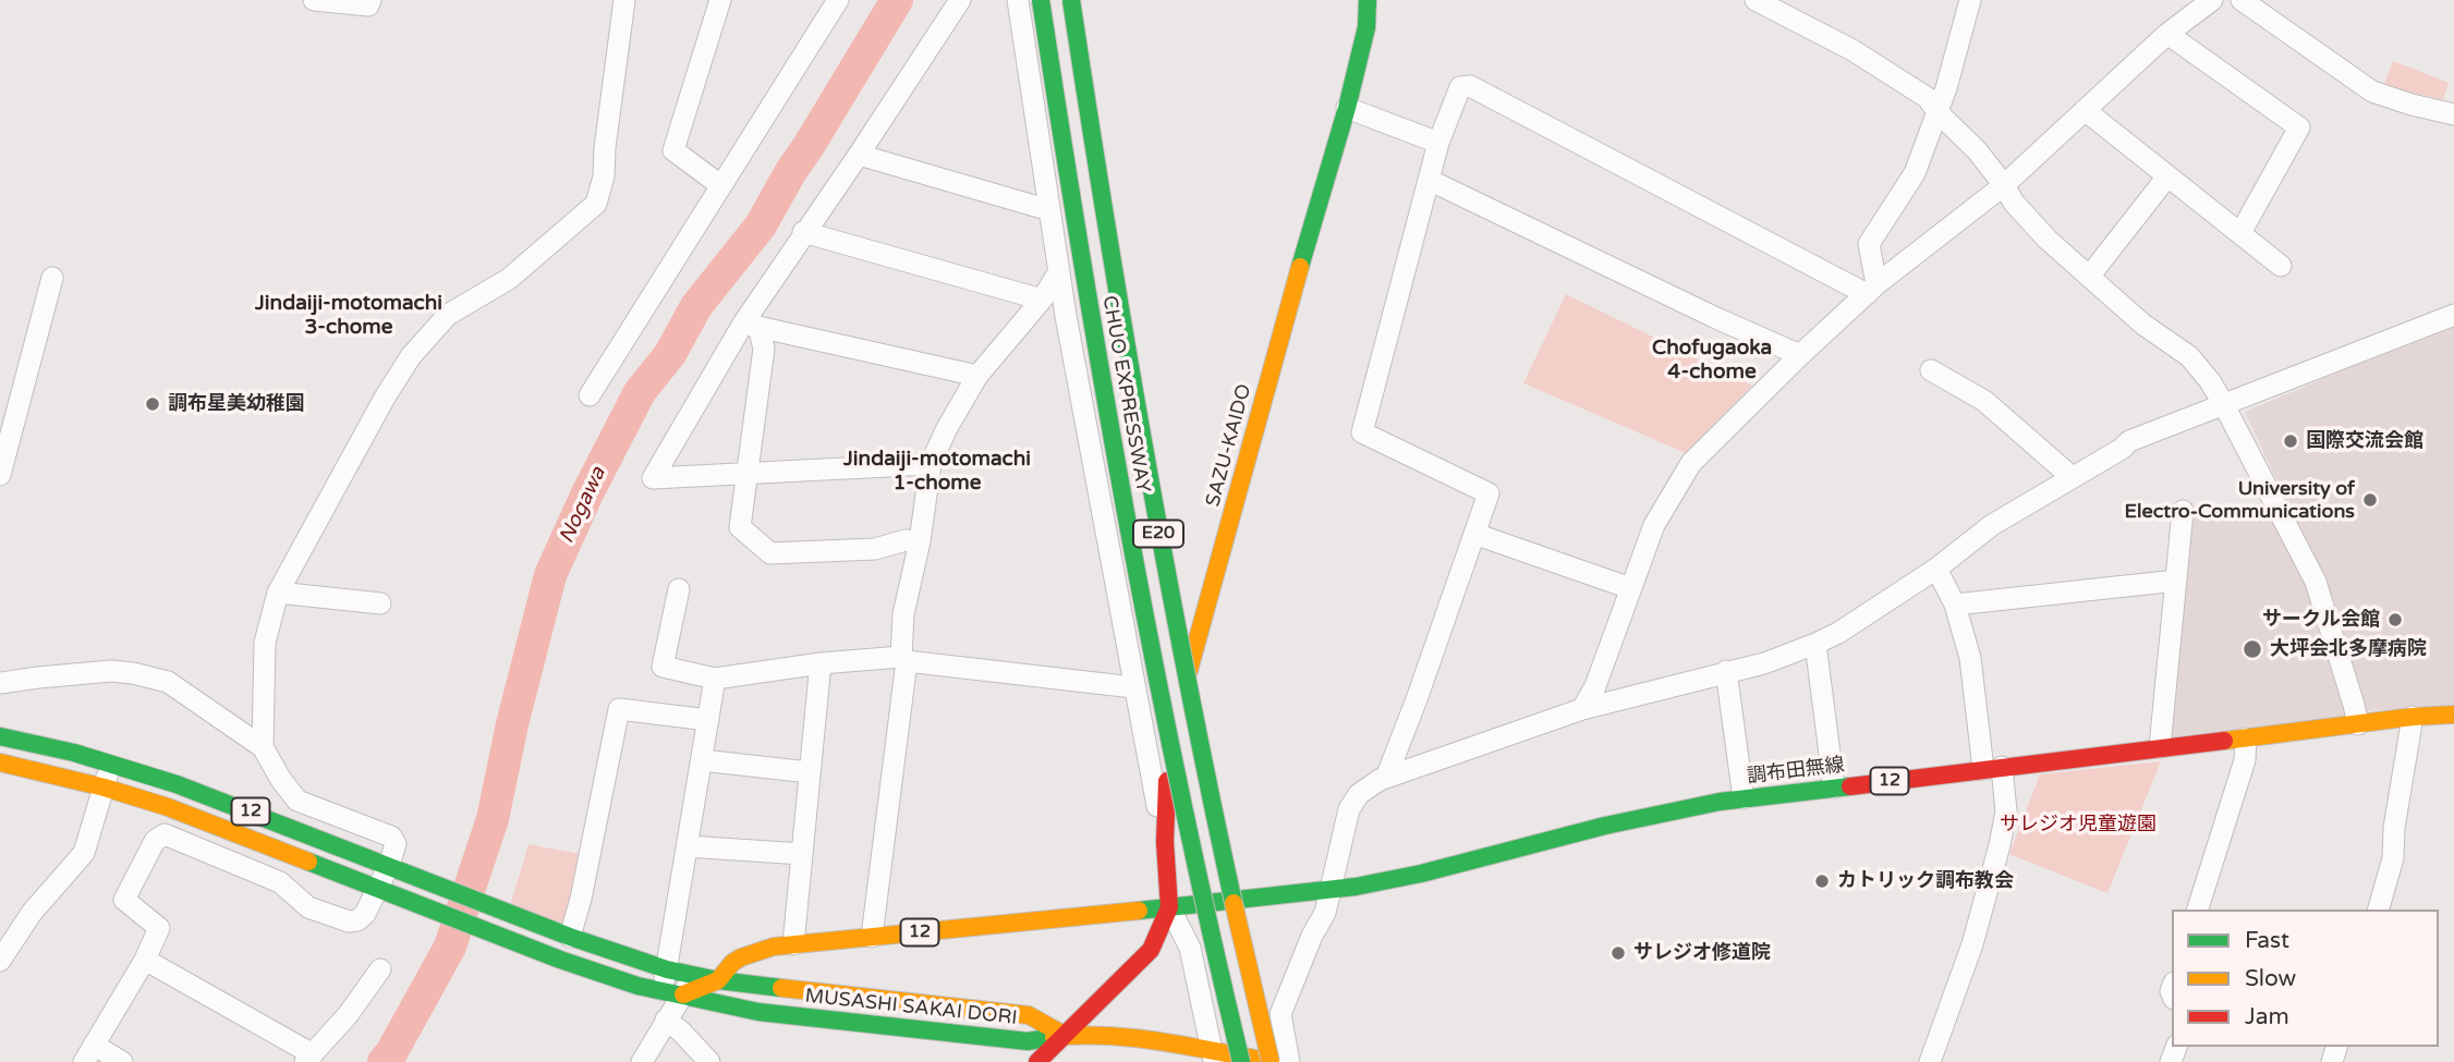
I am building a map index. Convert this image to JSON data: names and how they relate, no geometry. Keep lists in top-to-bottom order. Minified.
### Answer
{"streets":{"main road":["CHUO EXPRESSWAY","SAZU-KAIDO","E20","調布田無線","12","MUSASHI SAKAI DORI"]},"crossings":[["CHUO EXPRESSWAY","12"],["SAZU-KAIDO","12"],["調布田無線","12"],["12","MUSASHI SAKAI DORI"]],"districts":["Jindaiji-motomachi 3-chome","Chofugaoka 4-chome","Jindaiji-motomachi 1-chome"],"water":["Nogawa"],"parks":["サレジオ児童遊園"],"places":["調布星美幼稚園","国際交流会館","University of Electro-Communications","サークル会館","大坪会北多摩病院","カトリック調布教会","サレジオ修道院"],"legend":["Fast","Slow","Jam"]}
